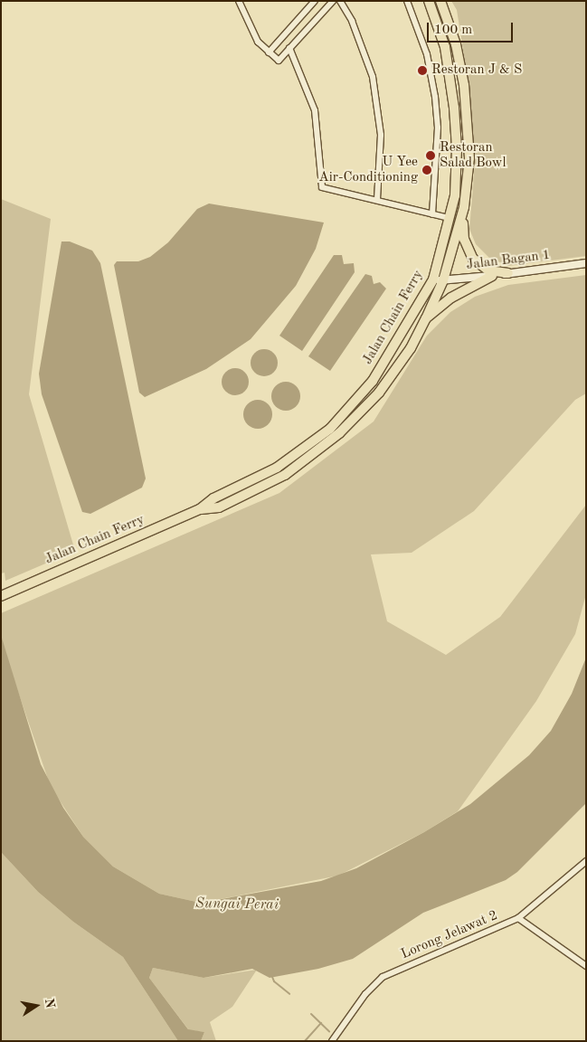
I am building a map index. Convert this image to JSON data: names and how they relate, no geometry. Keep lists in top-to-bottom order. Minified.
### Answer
{"streets":{"highway":["Jalan Chain Ferry"],"street":["Jalan Bagan 1","Lorong Jelawat 2"]},"crossings":[["Jalan Bagan 1","Jalan Chain Ferry"]],"water":["Sungai Perai"],"places":["Restoran J & S","Restoran Salad Bowl","U Yee Air-Conditioning"],"scale_bar":"100 m","north":"right"}
